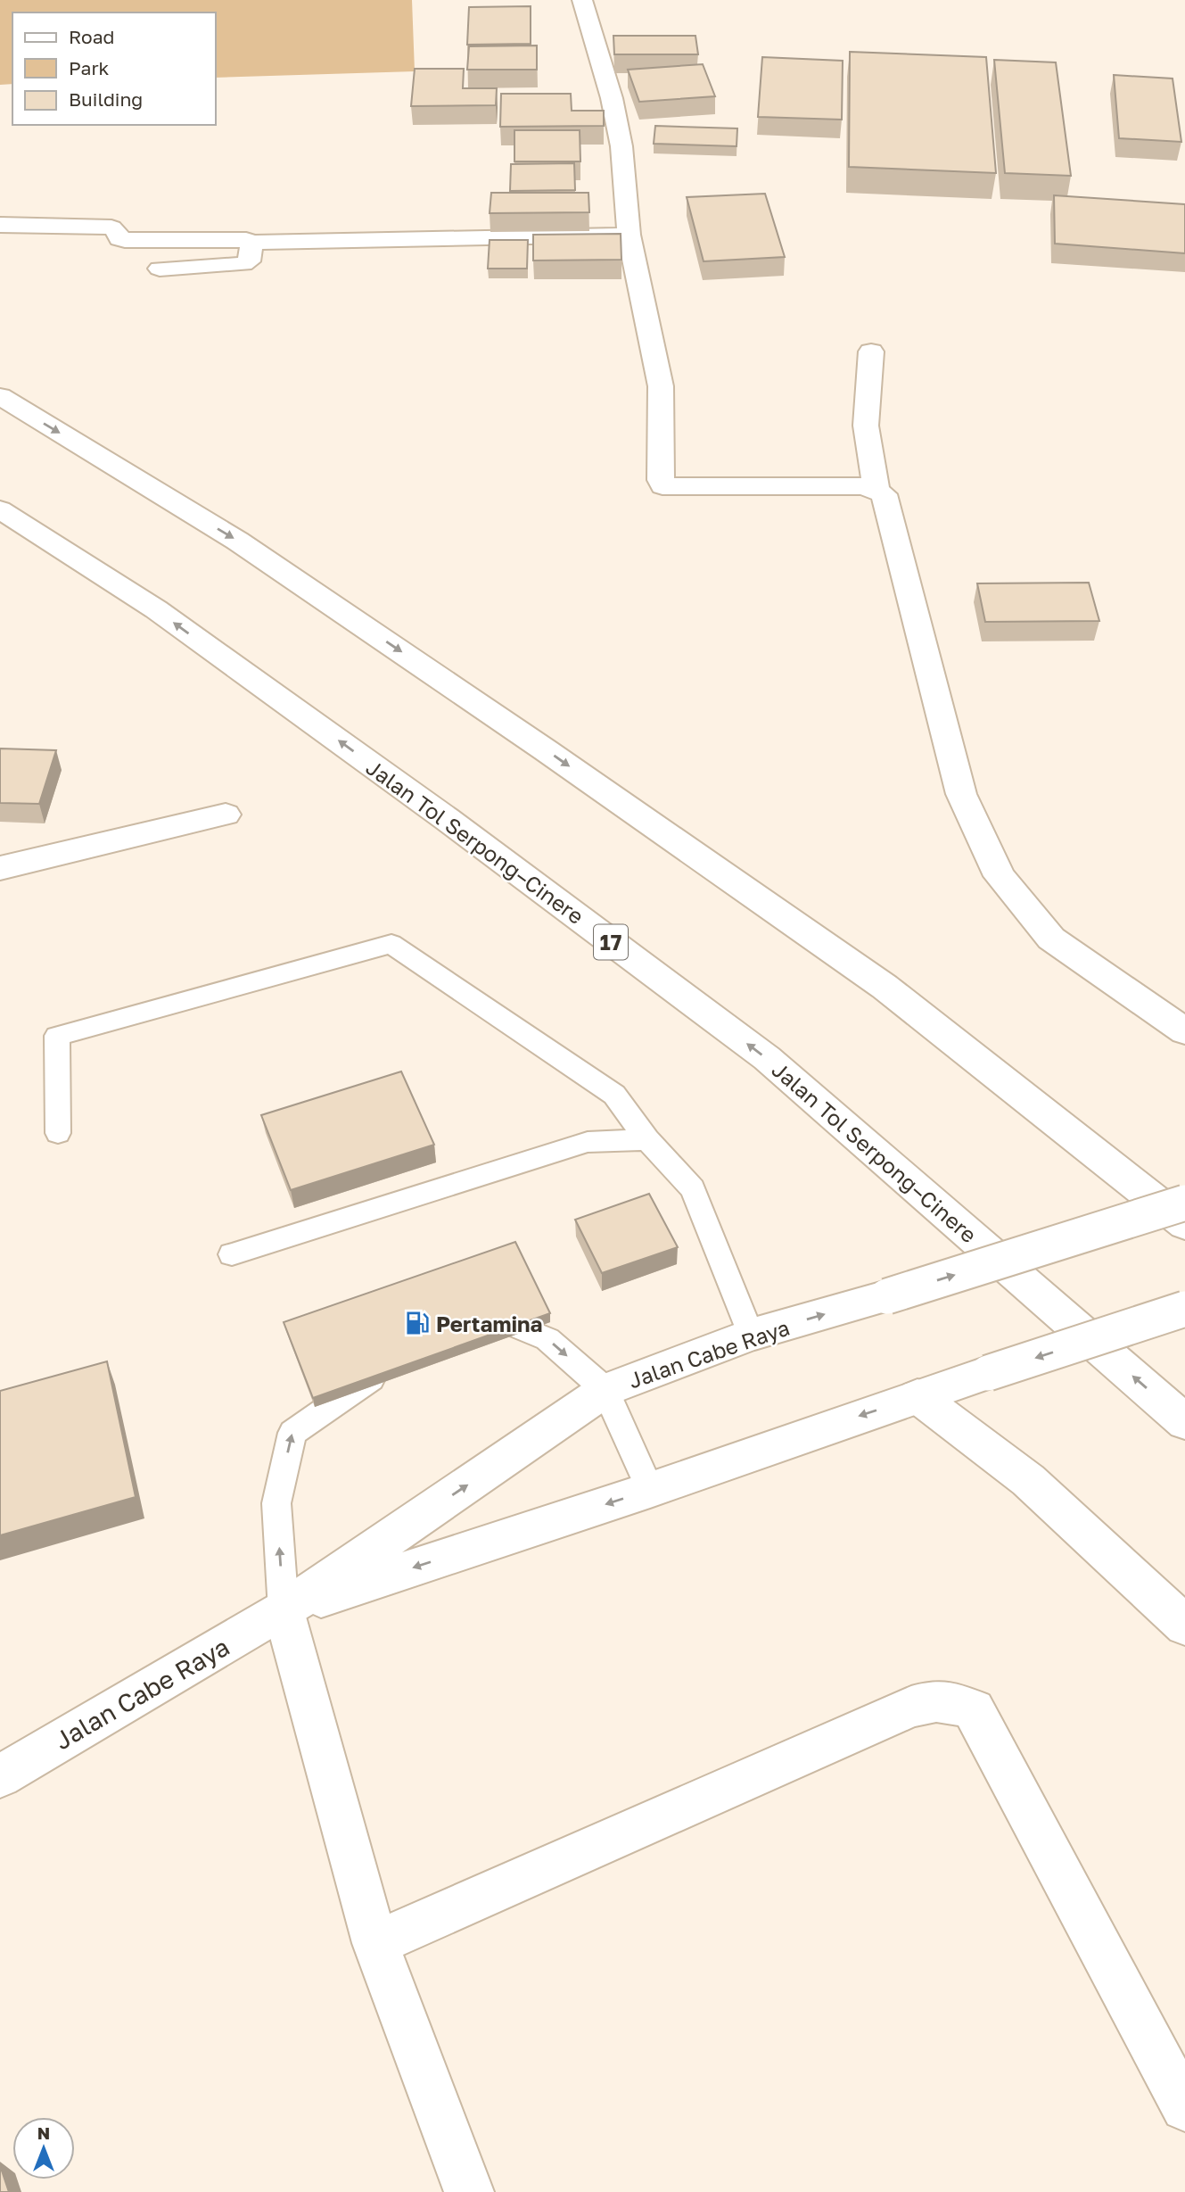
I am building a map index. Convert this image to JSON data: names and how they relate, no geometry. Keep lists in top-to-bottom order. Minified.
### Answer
{"streets":{"main road":["Jalan Tol Serpong–Cinere","17","Jalan Cabe Raya"]},"places":{"fuel station":["Pertamina"]},"legend":["Road","Park","Building"],"north":"top"}
